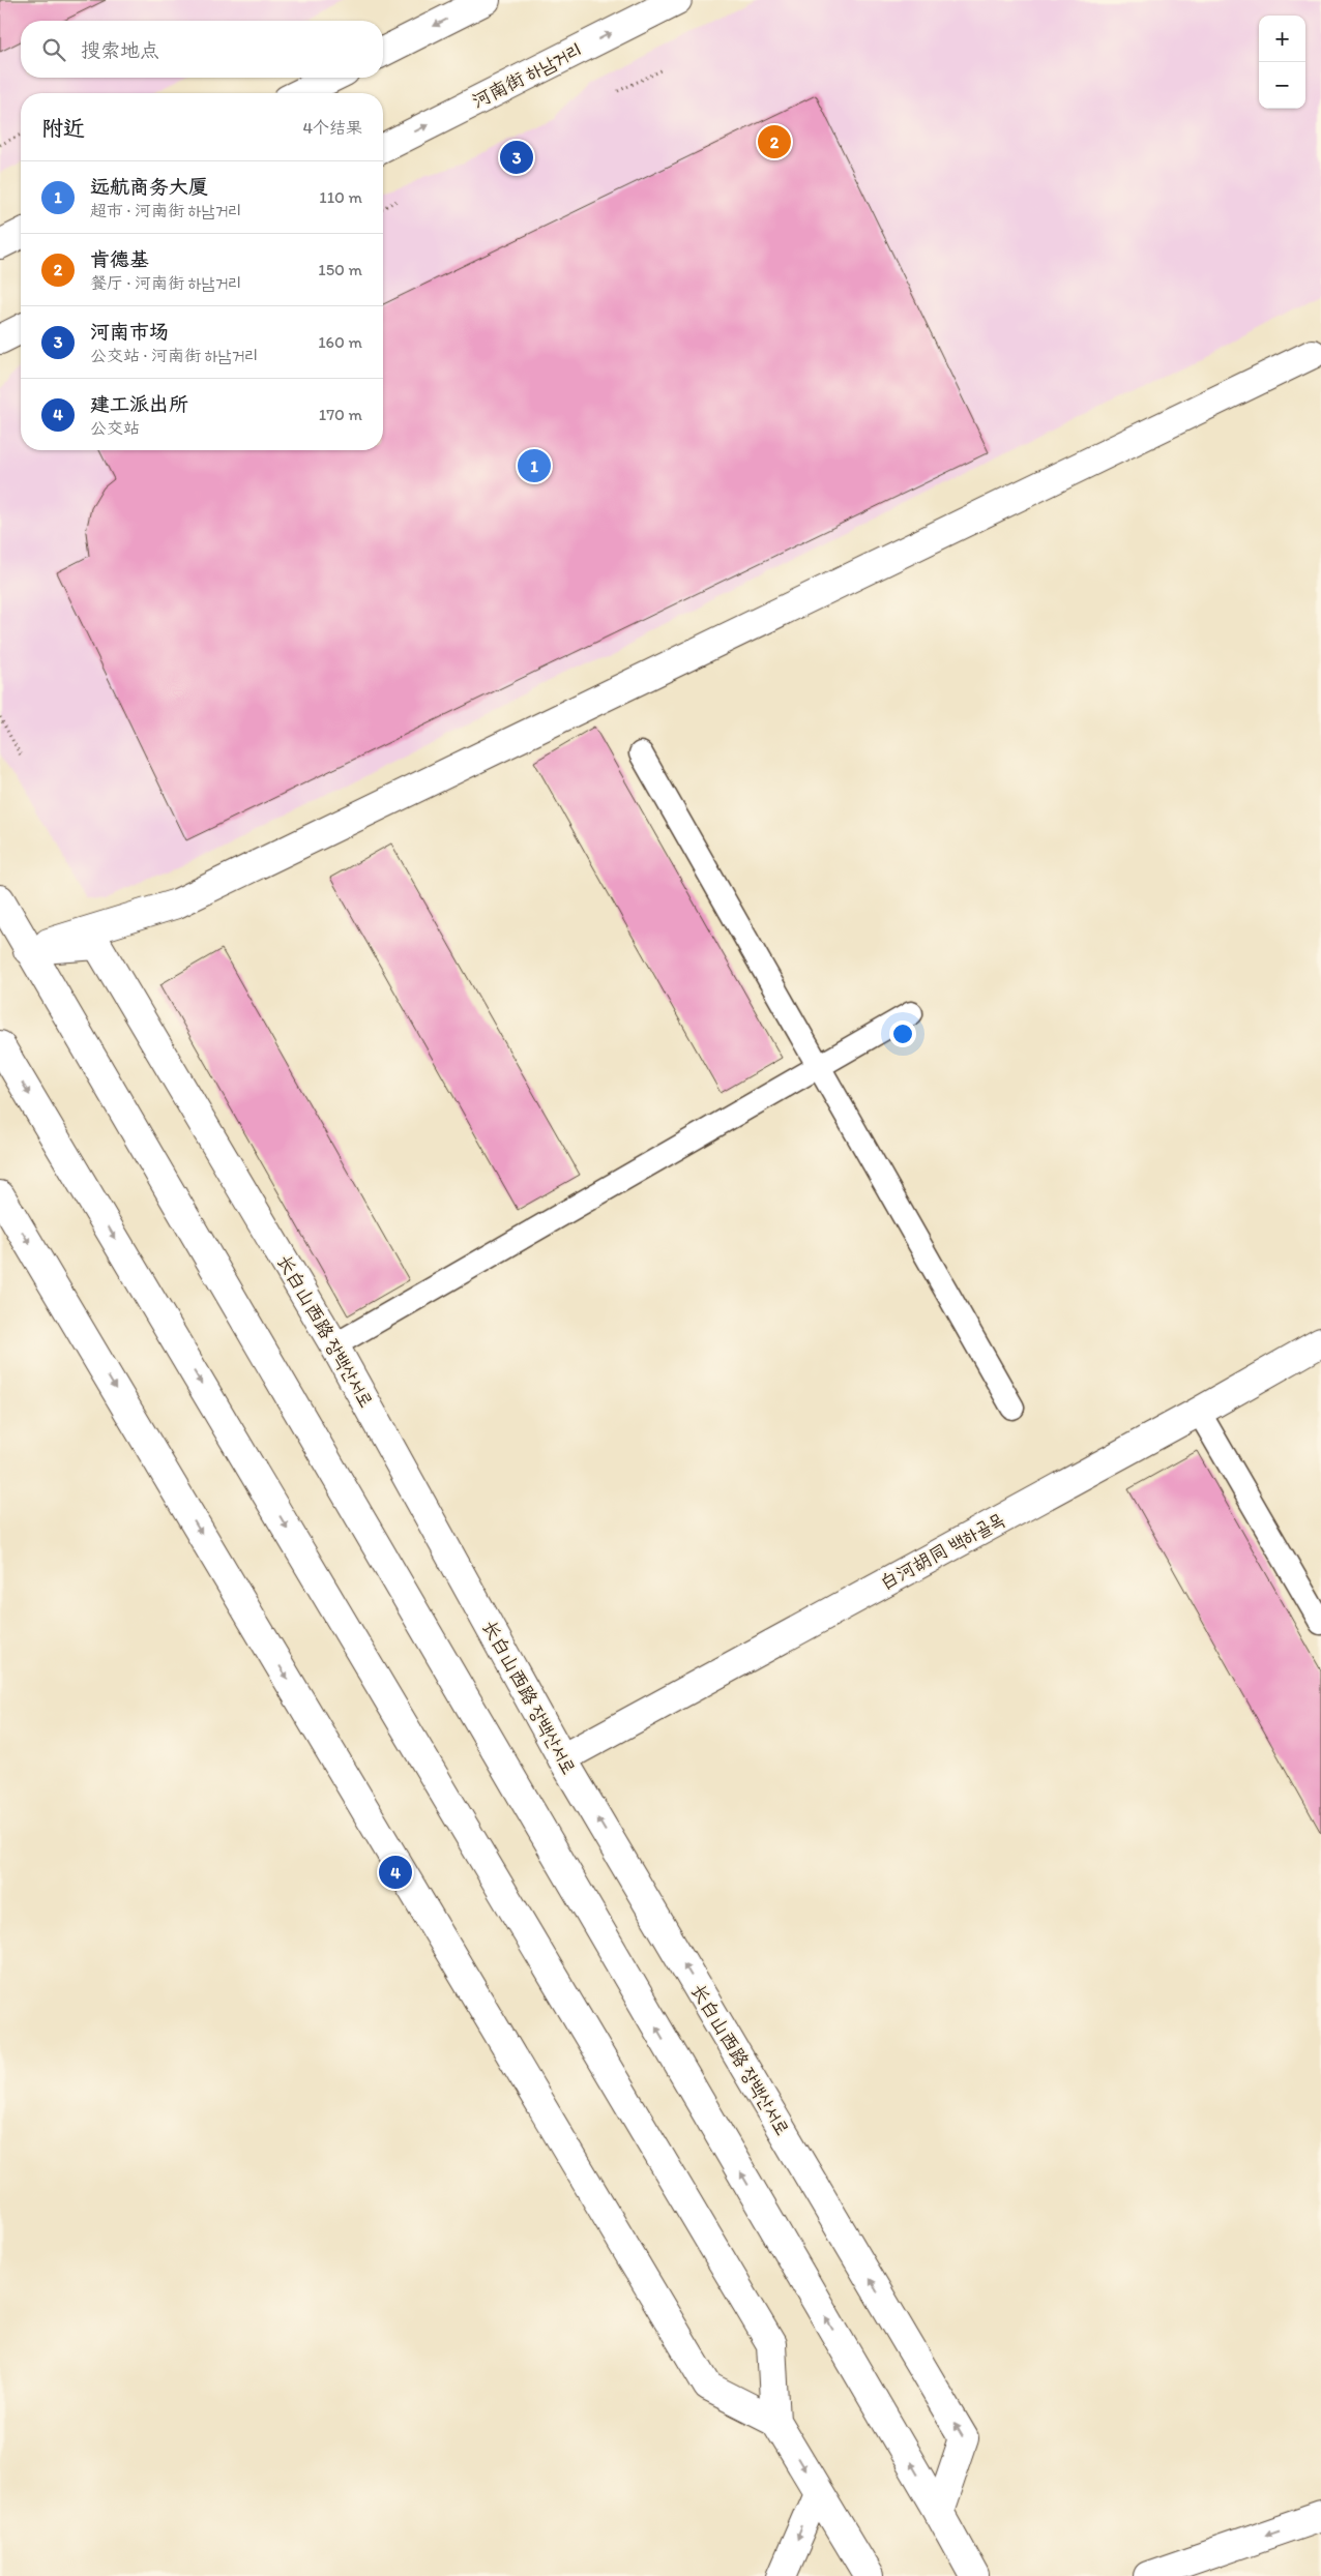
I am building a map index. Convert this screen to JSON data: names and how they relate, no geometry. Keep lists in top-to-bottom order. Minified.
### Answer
{"streets":{"street":["河南街 하남거리","长白山西路 장백산서로","白河胡同 백하골목"]},"crossings":[["长白山西路 장백산서로","白河胡同 백하골목"]],"page":{"map_buttons":["+","−"],"search":"搜索地点","heading":["附近","4个结果"],"pins":["2","3","1","4"],"list":[{"mark":"1","name":"远航商务大厦","note":"超市 · 河南街 하남거리","value":"110 m"},{"mark":"2","name":"肯德基","note":"餐厅 · 河南街 하남거리","value":"150 m"},{"mark":"3","name":"河南市场","note":"公交站 · 河南街 하남거리","value":"160 m"},{"mark":"4","name":"建工派出所","note":"公交站","value":"170 m"}]}}
